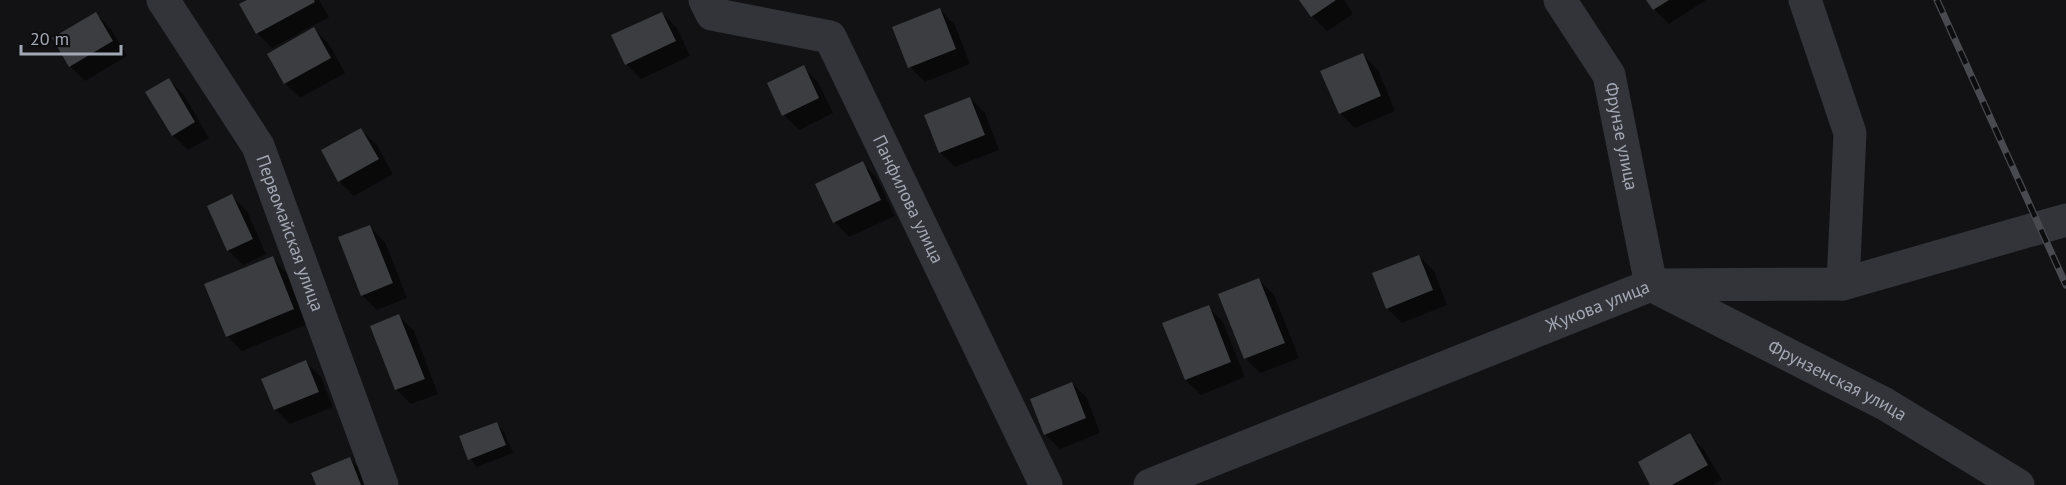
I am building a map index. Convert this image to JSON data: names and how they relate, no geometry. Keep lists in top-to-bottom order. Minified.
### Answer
{"streets":{"street":["Фрунзе улица","Панфилова улица","Первомайская улица","Жукова улица","Фрунзенская улица"]},"crossings":[["Фрунзе улица","Жукова улица"],["Фрунзе улица","Фрунзенская улица"],["Жукова улица","Фрунзенская улица"]],"scale_bar":"20 m"}
